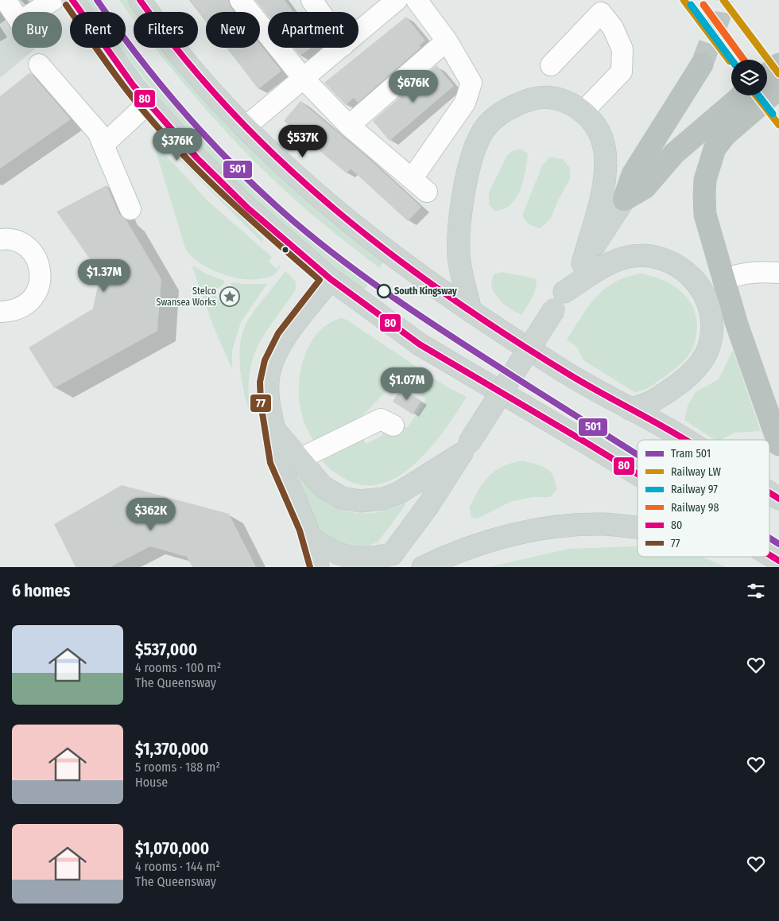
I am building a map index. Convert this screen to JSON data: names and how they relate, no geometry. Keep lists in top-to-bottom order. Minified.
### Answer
{"places":{"other":["South Kingsway"],"place":["Stelco Swansea Works"]},"lines":["tram line 501","rail line LW","transit line 80","rail line 97","rail line 98","transit line 77"],"legend":["Tram 501","Railway LW","Railway 97","Railway 98","80","77"],"page":{"chip":["Buy","Rent","Filters","New","Apartment"],"price":["$676K","$537K","$376K","$1.37M","$1.07M","$362K"],"heading":"6 homes","list":[{"name":"$537,000","note":"4 rooms · 100 m² · The Queensway"},{"name":"$1,370,000","note":"5 rooms · 188 m² · House"},{"name":"$1,070,000","note":"4 rooms · 144 m² · The Queensway"}]}}
